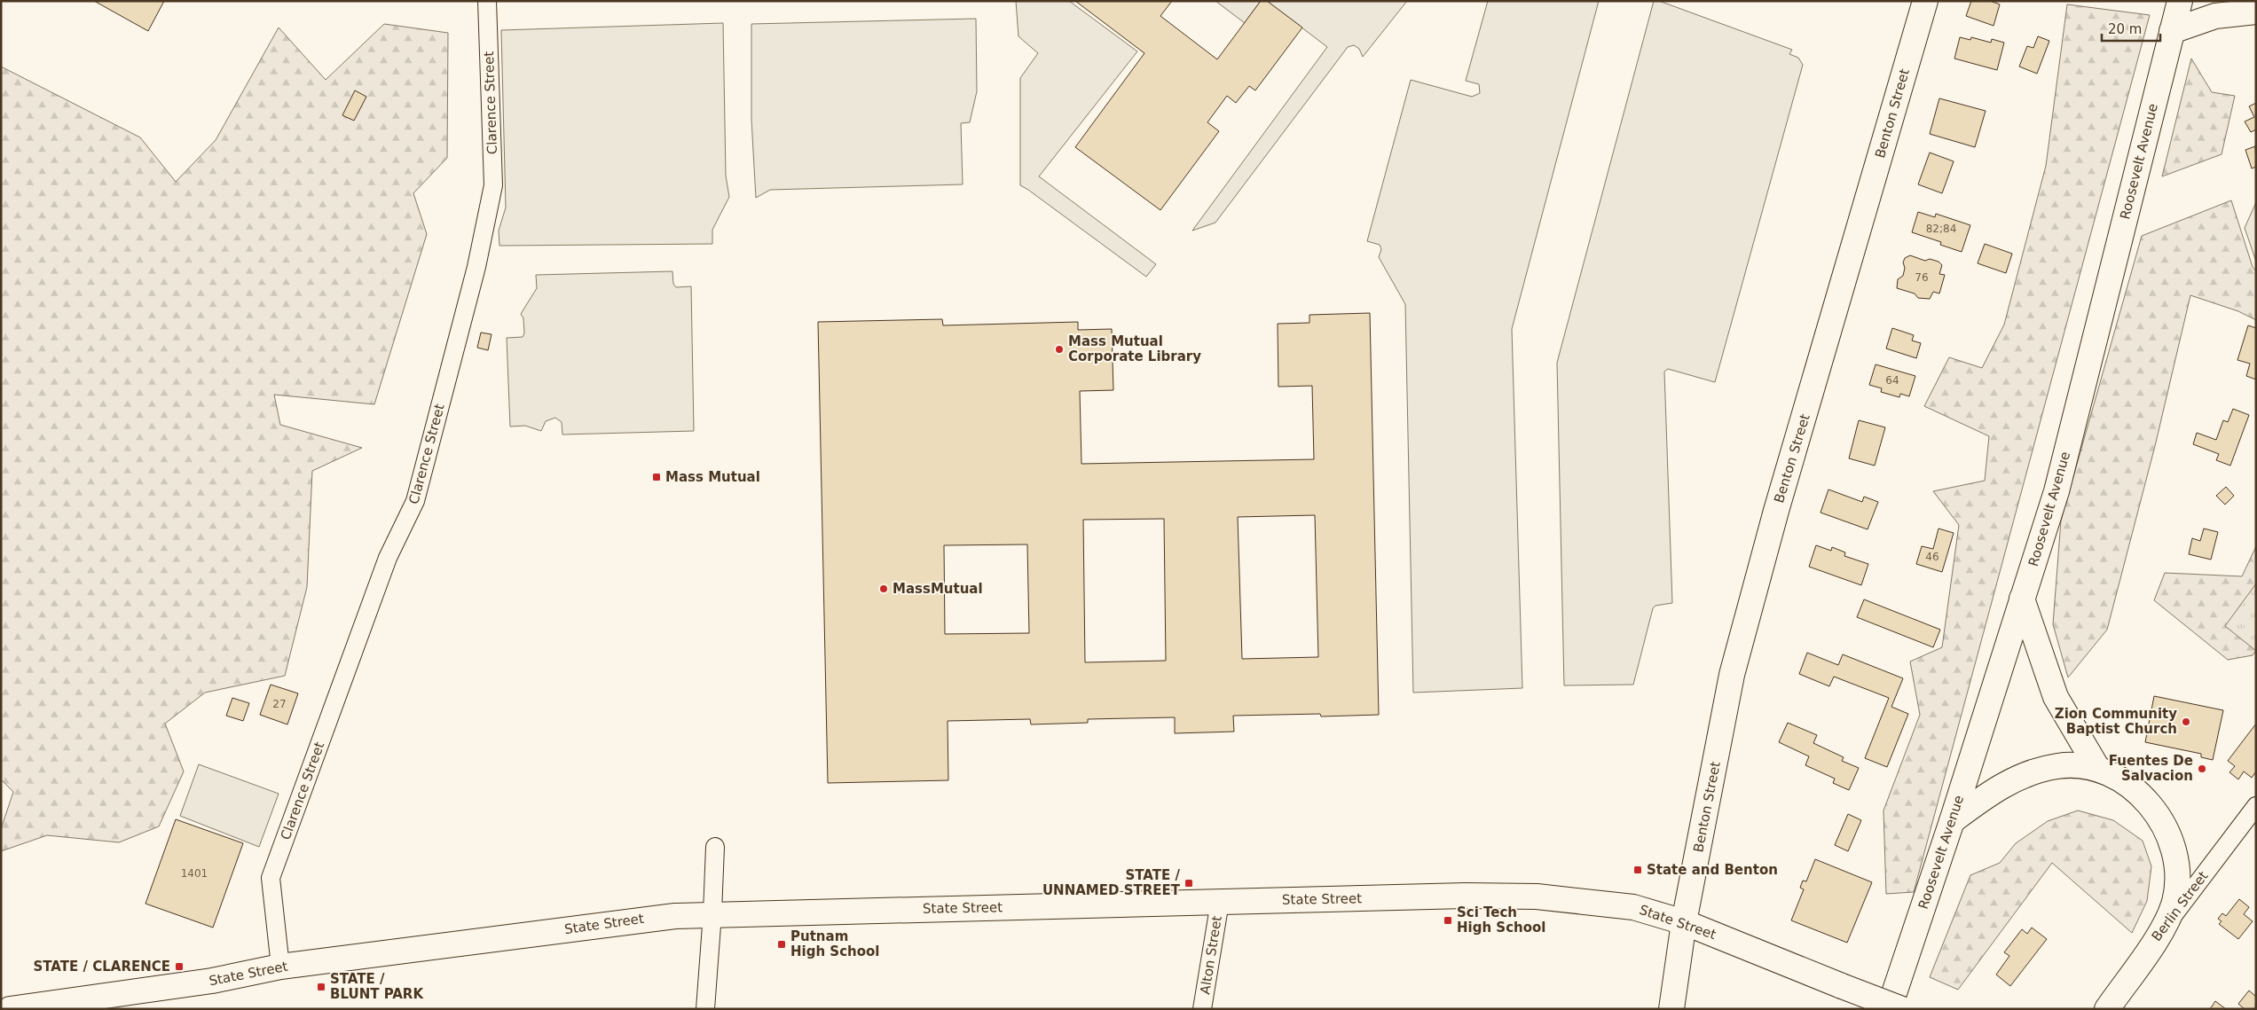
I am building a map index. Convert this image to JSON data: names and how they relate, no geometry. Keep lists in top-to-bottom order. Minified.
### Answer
{"streets":{"main road":["Benton Street","Roosevelt Avenue","State Street","Berlin Street"],"street":["Clarence Street","Alton Street"]},"crossings":[["Clarence Street","State Street"],["Benton Street","State Street"],["State Street","Alton Street"]],"places":{"other":["Mass Mutual Corporate Library","MassMutual","Zion Community Baptist Church","Fuentes De Salvacion"],"transit":["Mass Mutual","State and Benton","STATE / UNNAMED STREET","Sci Tech High School","Putnam High School","STATE / CLARENCE","STATE / BLUNT PARK"]},"house_numbers":["82;84","76","64","46","27","1401"],"scale_bar":"20 m"}
